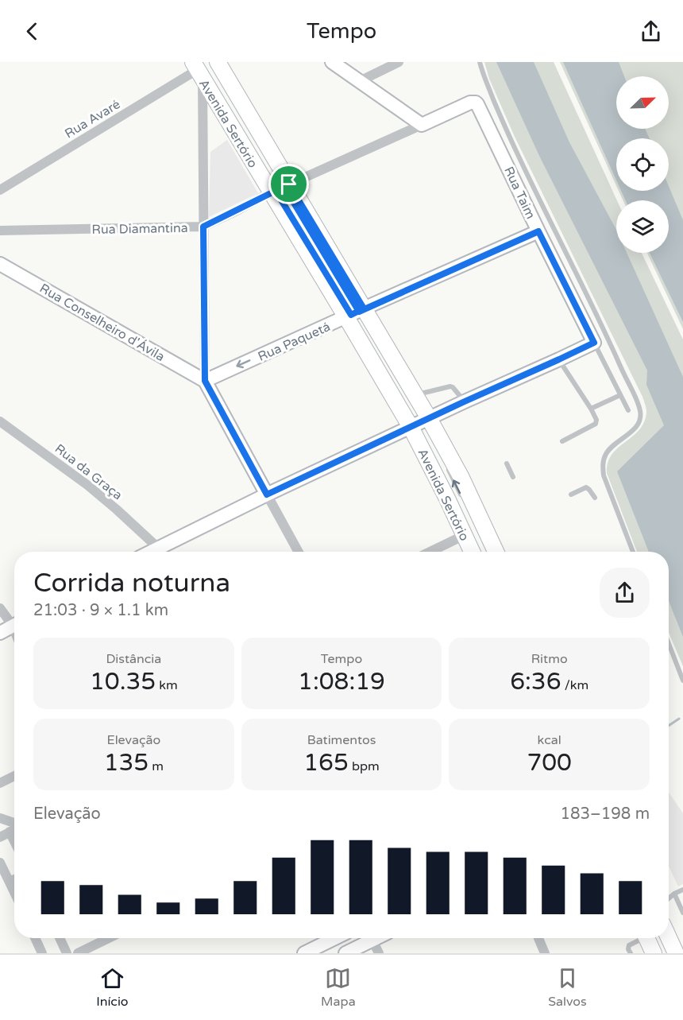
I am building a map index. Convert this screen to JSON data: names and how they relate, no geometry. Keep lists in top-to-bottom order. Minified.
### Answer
{"streets":{"main road":["Avenida Sertório"],"street":["Rua Avaré","Rua Taim","Rua Diamantina","Rua Conselheiro d'Ávila","Rua Paquetá","Rua da Graça"]},"crossings":[["Rua Avaré","Avenida Sertório"],["Avenida Sertório","Rua Diamantina"],["Avenida Sertório","Rua Paquetá"],["Rua Taim","Rua Diamantina"],["Rua Taim","Rua Paquetá"],["Rua Conselheiro d'Ávila","Rua Paquetá"]],"one_way":["Rua Paquetá"],"north":"top right","page":{"header":"Tempo","heading":["Corrida noturna","21:03 · 9 × 1.1 km"],"stats":[["Distância","10.35 km"],["Tempo","1:08:19"],["Ritmo","6:36 /km"],["Elevação","135 m"],["Batimentos","165 bpm"],["kcal","700"]],"chart":["Elevação","183–198 m"],"tabs":["Início","Mapa","Salvos"]}}
